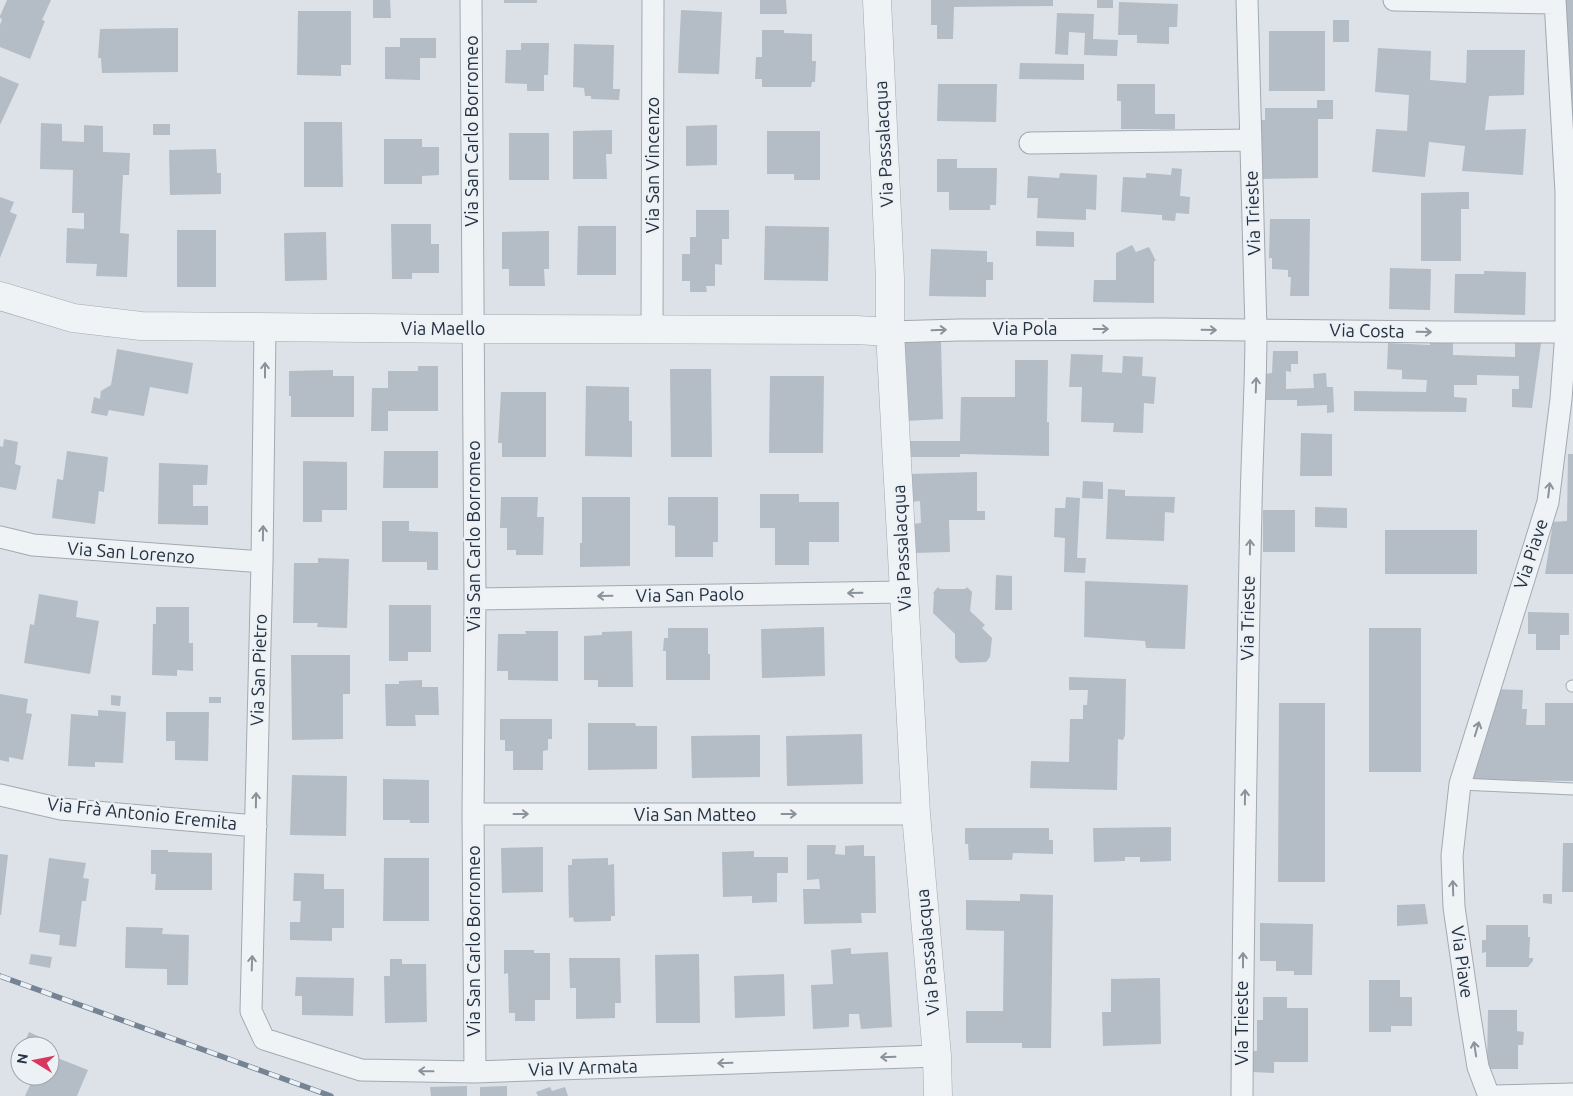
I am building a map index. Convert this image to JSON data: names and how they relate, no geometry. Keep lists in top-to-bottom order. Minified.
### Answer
{"streets":{"street":["Via San Carlo Borromeo","Via Passalacqua","Via San Vincenzo","Via Trieste","Via Maello","Via Pola","Via Costa","Via San Lorenzo","Via Piave","Via San Paolo","Via San Pietro","Via Frà Antonio Eremita","Via San Matteo","Via IV Armata"]},"crossings":[["Via San Carlo Borromeo","Via Maello"],["Via San Carlo Borromeo","Via San Paolo"],["Via San Carlo Borromeo","Via San Matteo"],["Via San Carlo Borromeo","Via IV Armata"],["Via Passalacqua","Via Maello"],["Via Passalacqua","Via Pola"],["Via Passalacqua","Via San Paolo"],["Via Passalacqua","Via San Matteo"],["Via Passalacqua","Via IV Armata"],["Via San Vincenzo","Via Maello"],["Via Trieste","Via Costa"],["Via Maello","Via Pola"],["Via Maello","Via San Pietro"],["Via Pola","Via Costa"],["Via Costa","Via Piave"],["Via San Lorenzo","Via San Pietro"],["Via San Pietro","Via Frà Antonio Eremita"],["Via San Pietro","Via IV Armata"]],"one_way":["Via Trieste","Via Costa","Via Piave","Via San Paolo","Via San Pietro","Via San Matteo","Via IV Armata"],"north":"left"}
